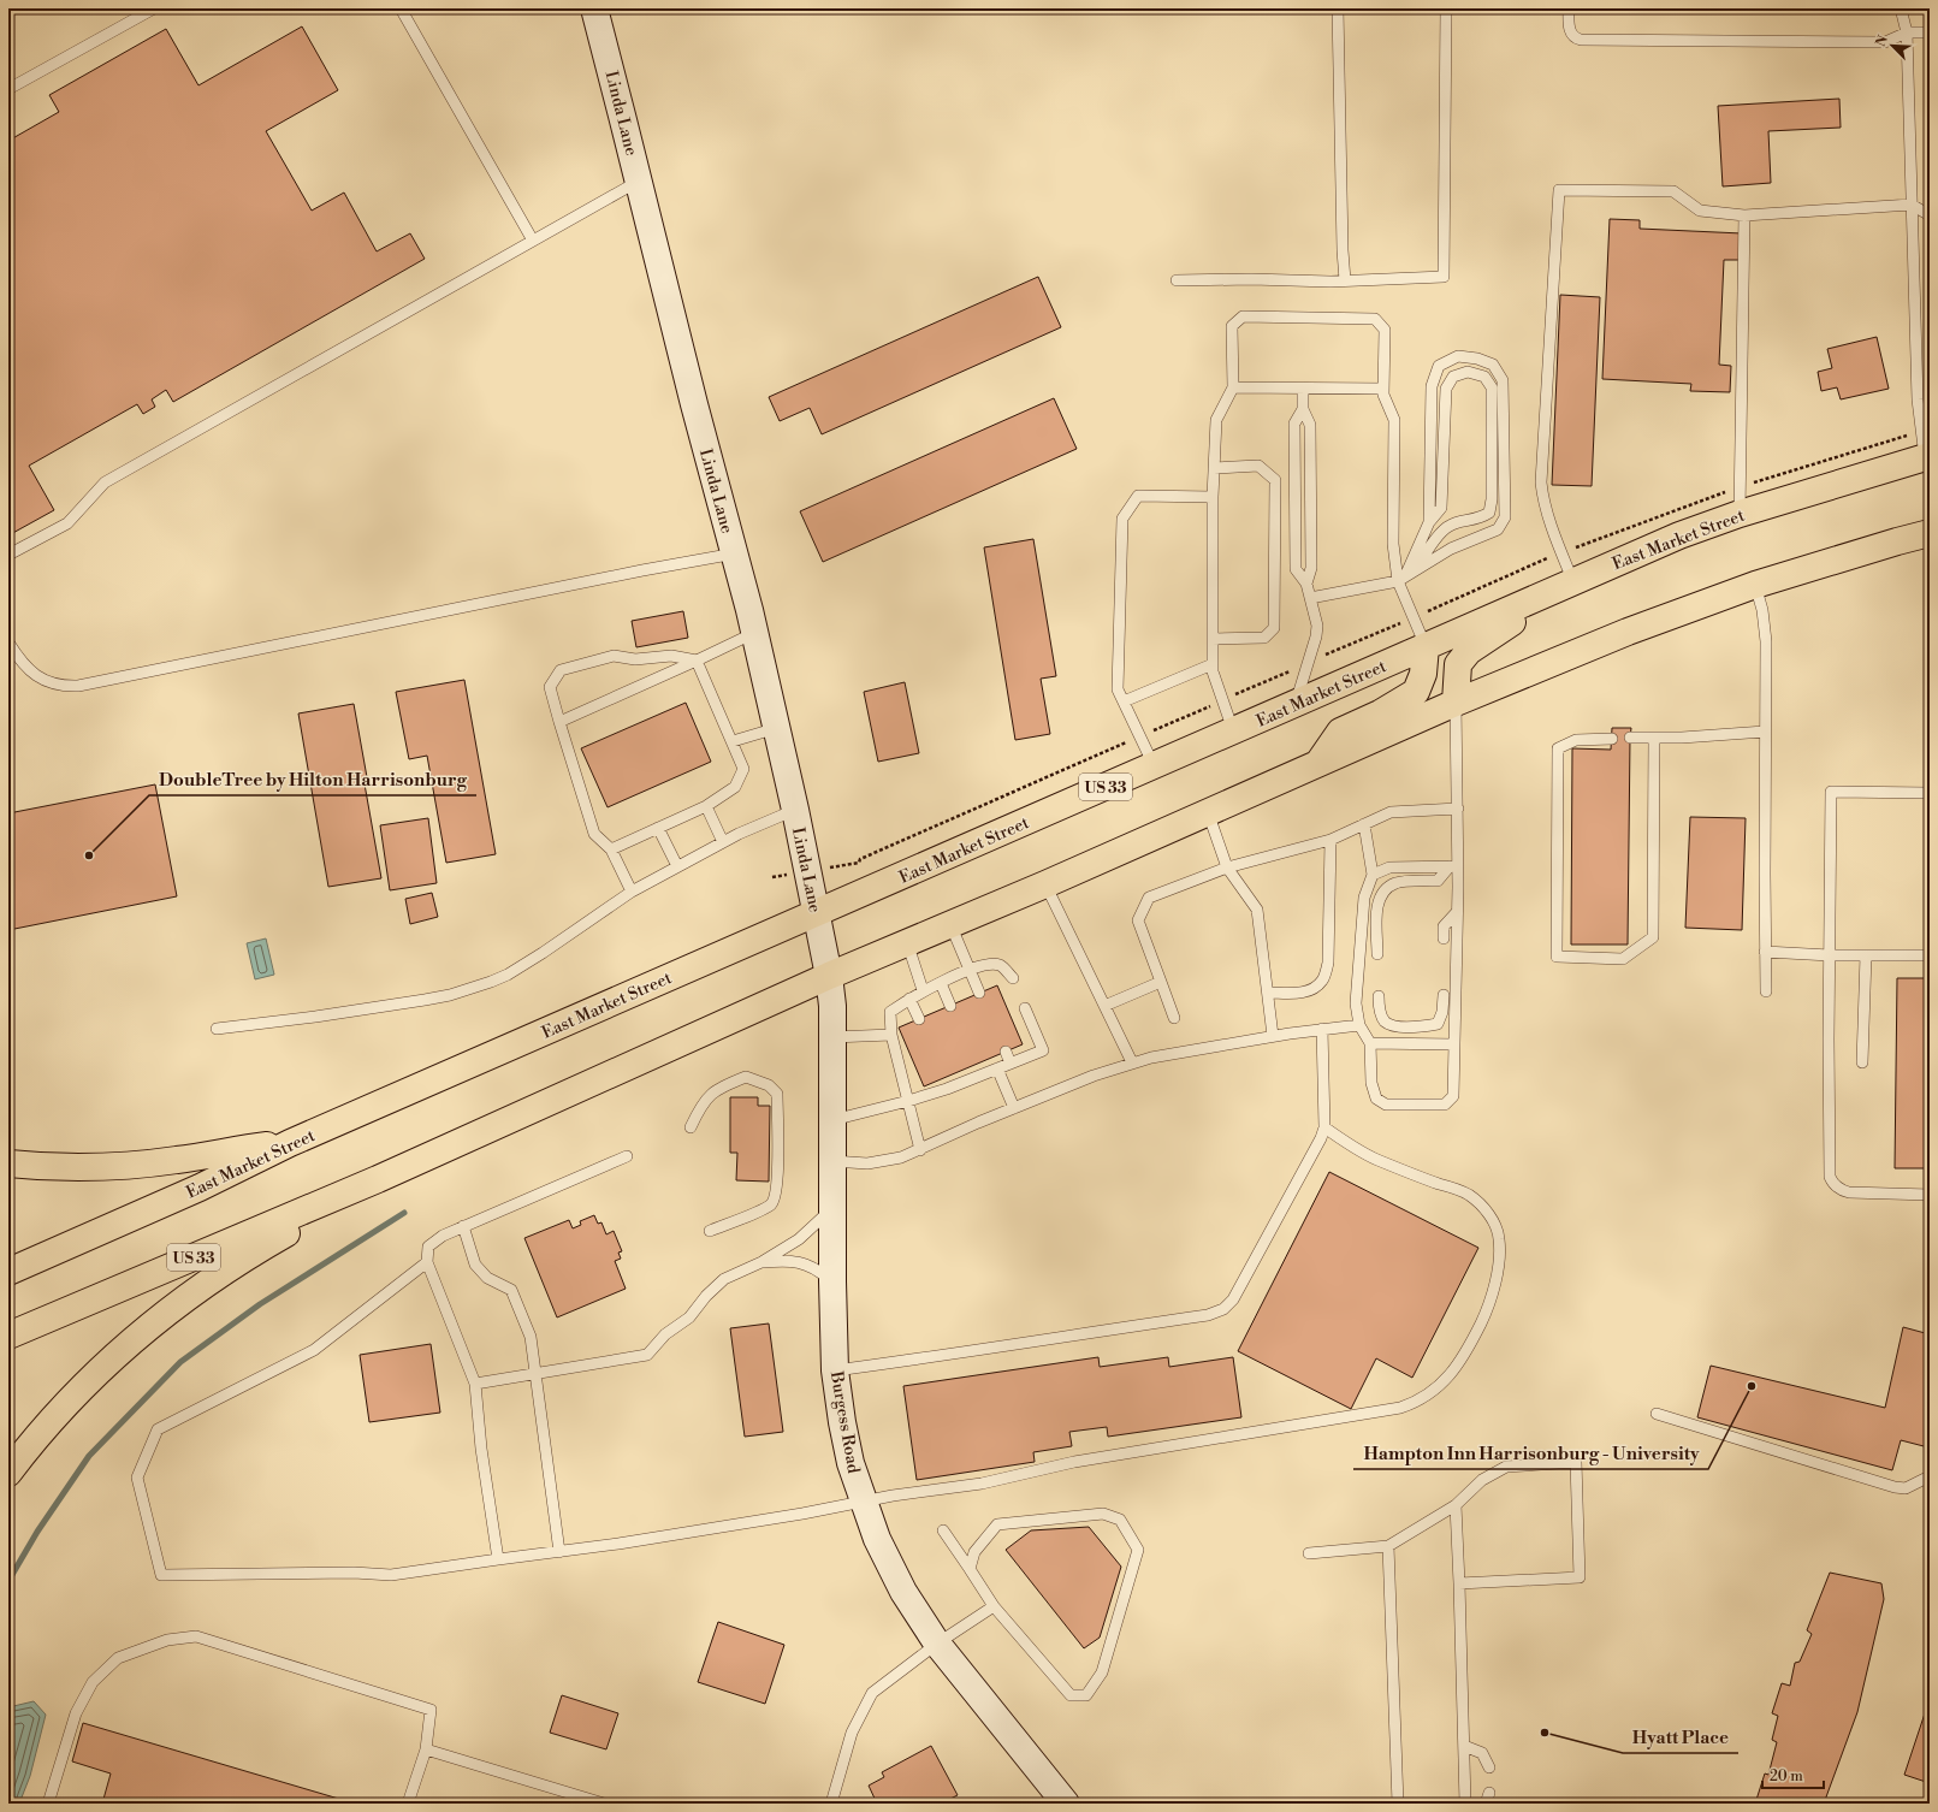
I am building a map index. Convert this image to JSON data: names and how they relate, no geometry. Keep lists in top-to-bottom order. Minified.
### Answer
{"streets":{"highway":["East Market Street","US 33"],"street":["Linda Lane","Burgess Road"]},"crossings":[["Linda Lane","East Market Street"],["Linda Lane","US 33"],["Linda Lane","Burgess Road"],["US 33","Burgess Road"]],"places":["DoubleTree by Hilton Harrisonburg","Hampton Inn Harrisonburg - University","Hyatt Place"],"scale_bar":"20 m","north":"top left"}
